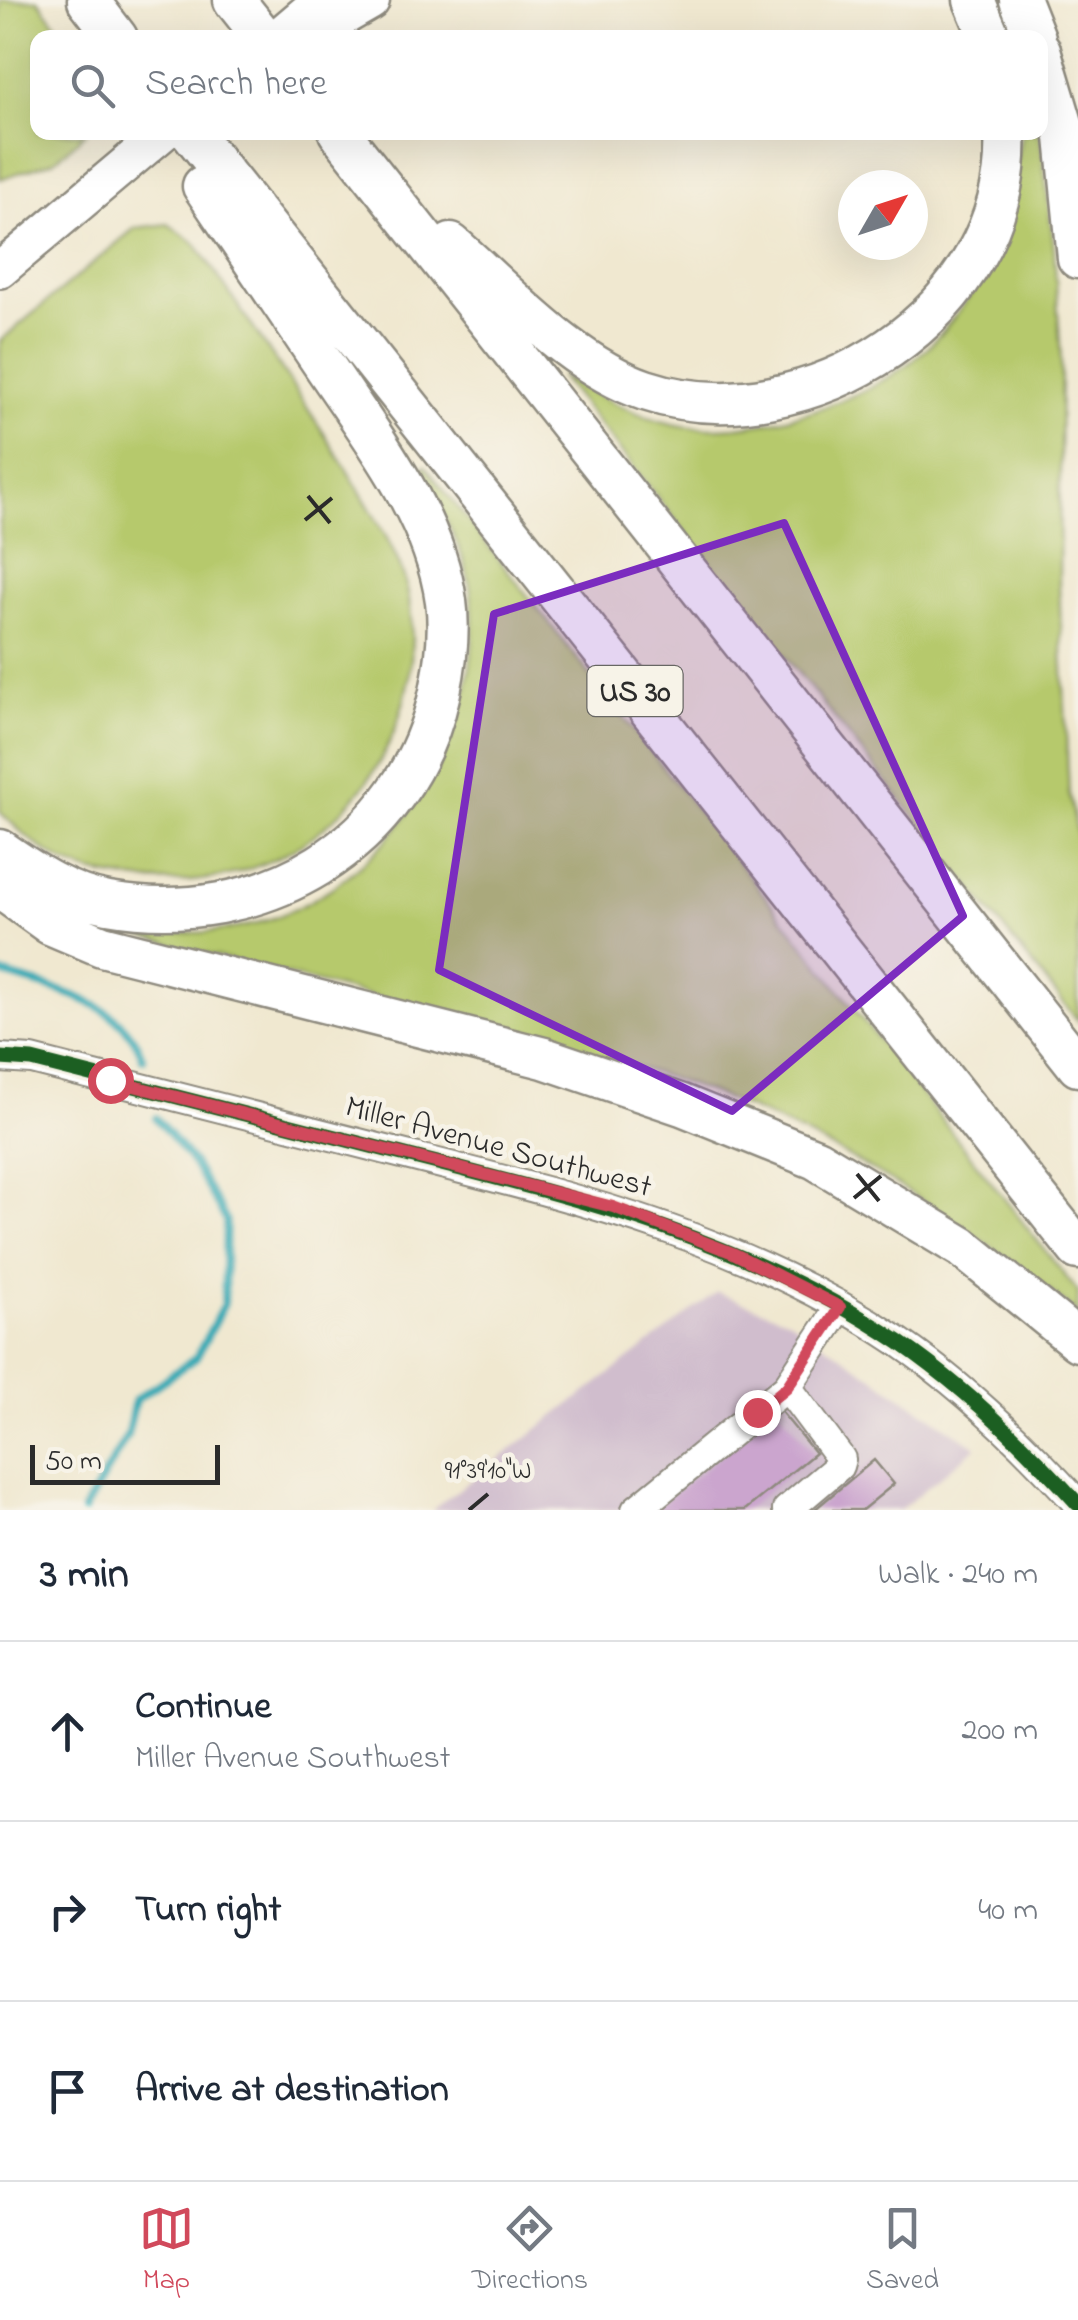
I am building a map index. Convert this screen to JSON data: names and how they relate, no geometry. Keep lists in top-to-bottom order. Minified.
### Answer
{"streets":{"highway":["US 30"],"street":["Miller Avenue Southwest"]},"scale_bar":"50 m","north":"top right","page":{"search":"Search here","scale":"50 m","heading":["3 min","Walk · 240 m"],"list":[["Continue","Miller Avenue Southwest","200 m"],["Turn right","40 m"],"Arrive at destination"],"nav":["Map","Directions","Saved"]},"coordinates":["91°39'10\"W"]}
